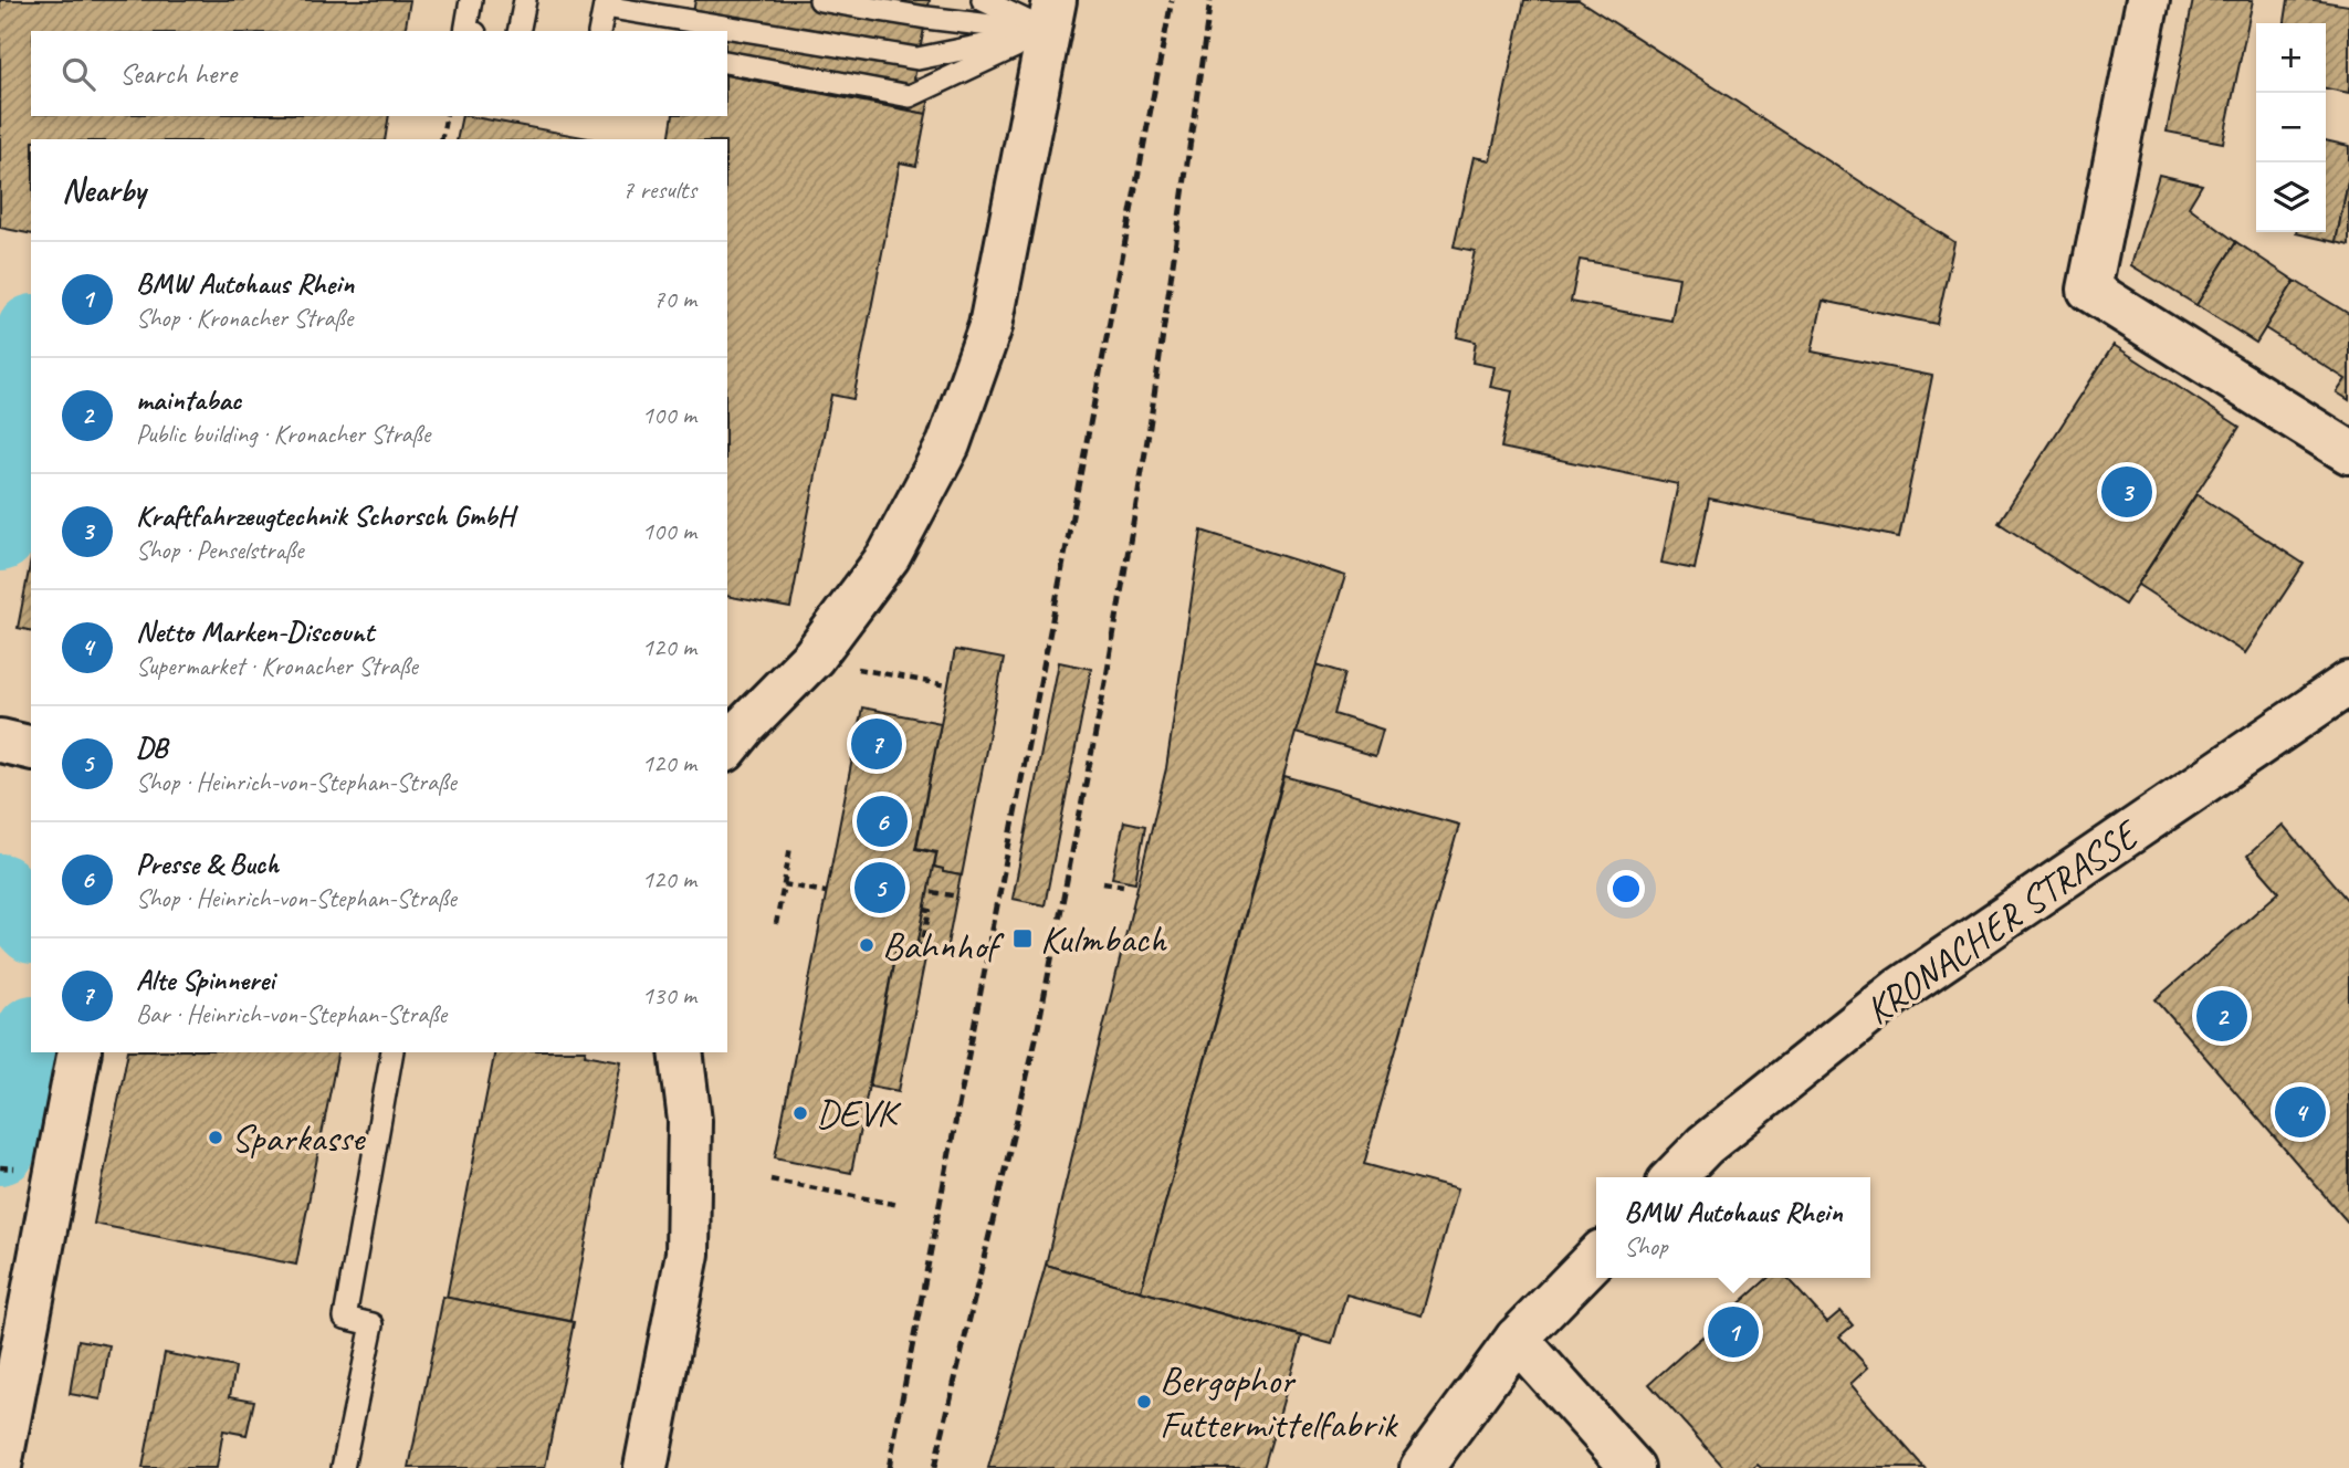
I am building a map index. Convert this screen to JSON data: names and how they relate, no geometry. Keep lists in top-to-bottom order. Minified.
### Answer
{"streets":{"street":["KRONACHER STRASSE"]},"places":{"transit":["Kulmbach"],"other":["Bahnhof","DEVK","Sparkasse","Bergophor Futtermittelfabrik"]},"page":{"map_buttons":["+","−"],"search":"Search here","heading":["Nearby","7 results"],"list":[{"mark":"1","name":"BMW Autohaus Rhein","note":"Shop · Kronacher Straße","value":"70 m"},{"mark":"2","name":"maintabac","note":"Public building · Kronacher Straße","value":"100 m"},{"mark":"3","name":"Kraftfahrzeugtechnik Schorsch GmbH","note":"Shop · Penselstraße","value":"100 m"},{"mark":"4","name":"Netto Marken-Discount","note":"Supermarket · Kronacher Straße","value":"120 m"},{"mark":"5","name":"DB","note":"Shop · Heinrich-von-Stephan-Straße","value":"120 m"},{"mark":"6","name":"Presse & Buch","note":"Shop · Heinrich-von-Stephan-Straße","value":"120 m"},{"mark":"7","name":"Alte Spinnerei","note":"Bar · Heinrich-von-Stephan-Straße","value":"130 m"}],"pins":["3","7","6","5","2","4","1"],"popup":["BMW Autohaus Rhein","Shop"]}}
